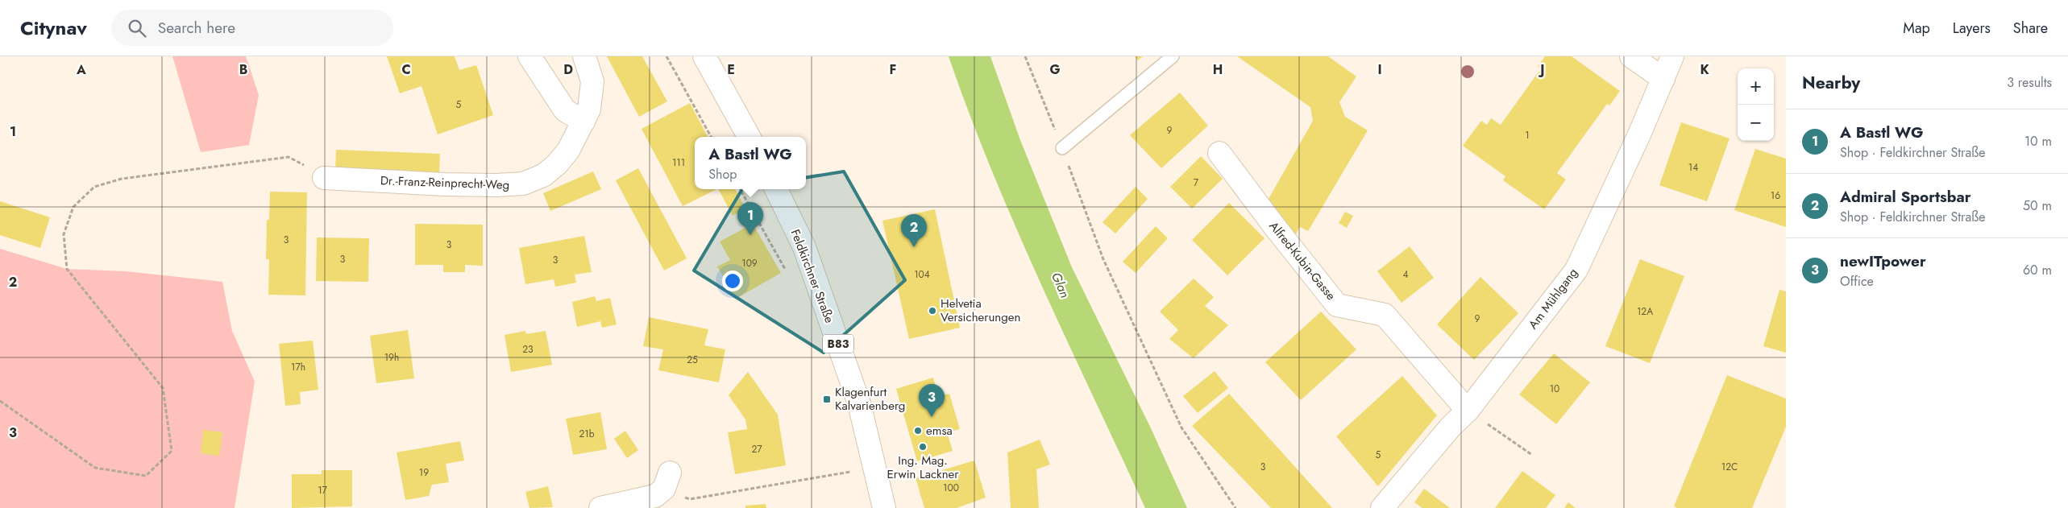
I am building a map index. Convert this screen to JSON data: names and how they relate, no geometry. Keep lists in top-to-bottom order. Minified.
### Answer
{"streets":{"street":["Dr.-Franz-Reinprecht-Weg","Alfred-Kubin-Gasse","Feldkirchner Straße","Am Mühlgang","B83"]},"crossings":[["Alfred-Kubin-Gasse","Am Mühlgang"]],"water":["Glan"],"places":{"other":["Helvetia Versicherungen","emsa","Ing. Mag. Erwin Lackner"],"transit":["Klagenfurt Kalvarienberg"]},"house_numbers":["5","9","1","111","14","7","16","3","3","3","3","109","104","4","12A","9","23","19h","25","17h","10","21b","27","5","3","12C","19","100","17"],"page":{"header":"Citynav","search":"Search here","nav":["Map","Layers","Share"],"heading":["Nearby","3 results"],"map_buttons":["+","−"],"list":[{"mark":"1","name":"A Bastl WG","note":"Shop · Feldkirchner Straße","value":"10 m"},{"mark":"2","name":"Admiral Sportsbar","note":"Shop · Feldkirchner Straße","value":"50 m"},{"mark":"3","name":"newITpower","note":"Office","value":"60 m"}],"popup":["A Bastl WG","Shop"],"pins":["1","2","3"]},"grid":{"columns":["A","B","C","D","E","F","G","H","I","J","K"],"rows":["1","2","3"]}}
